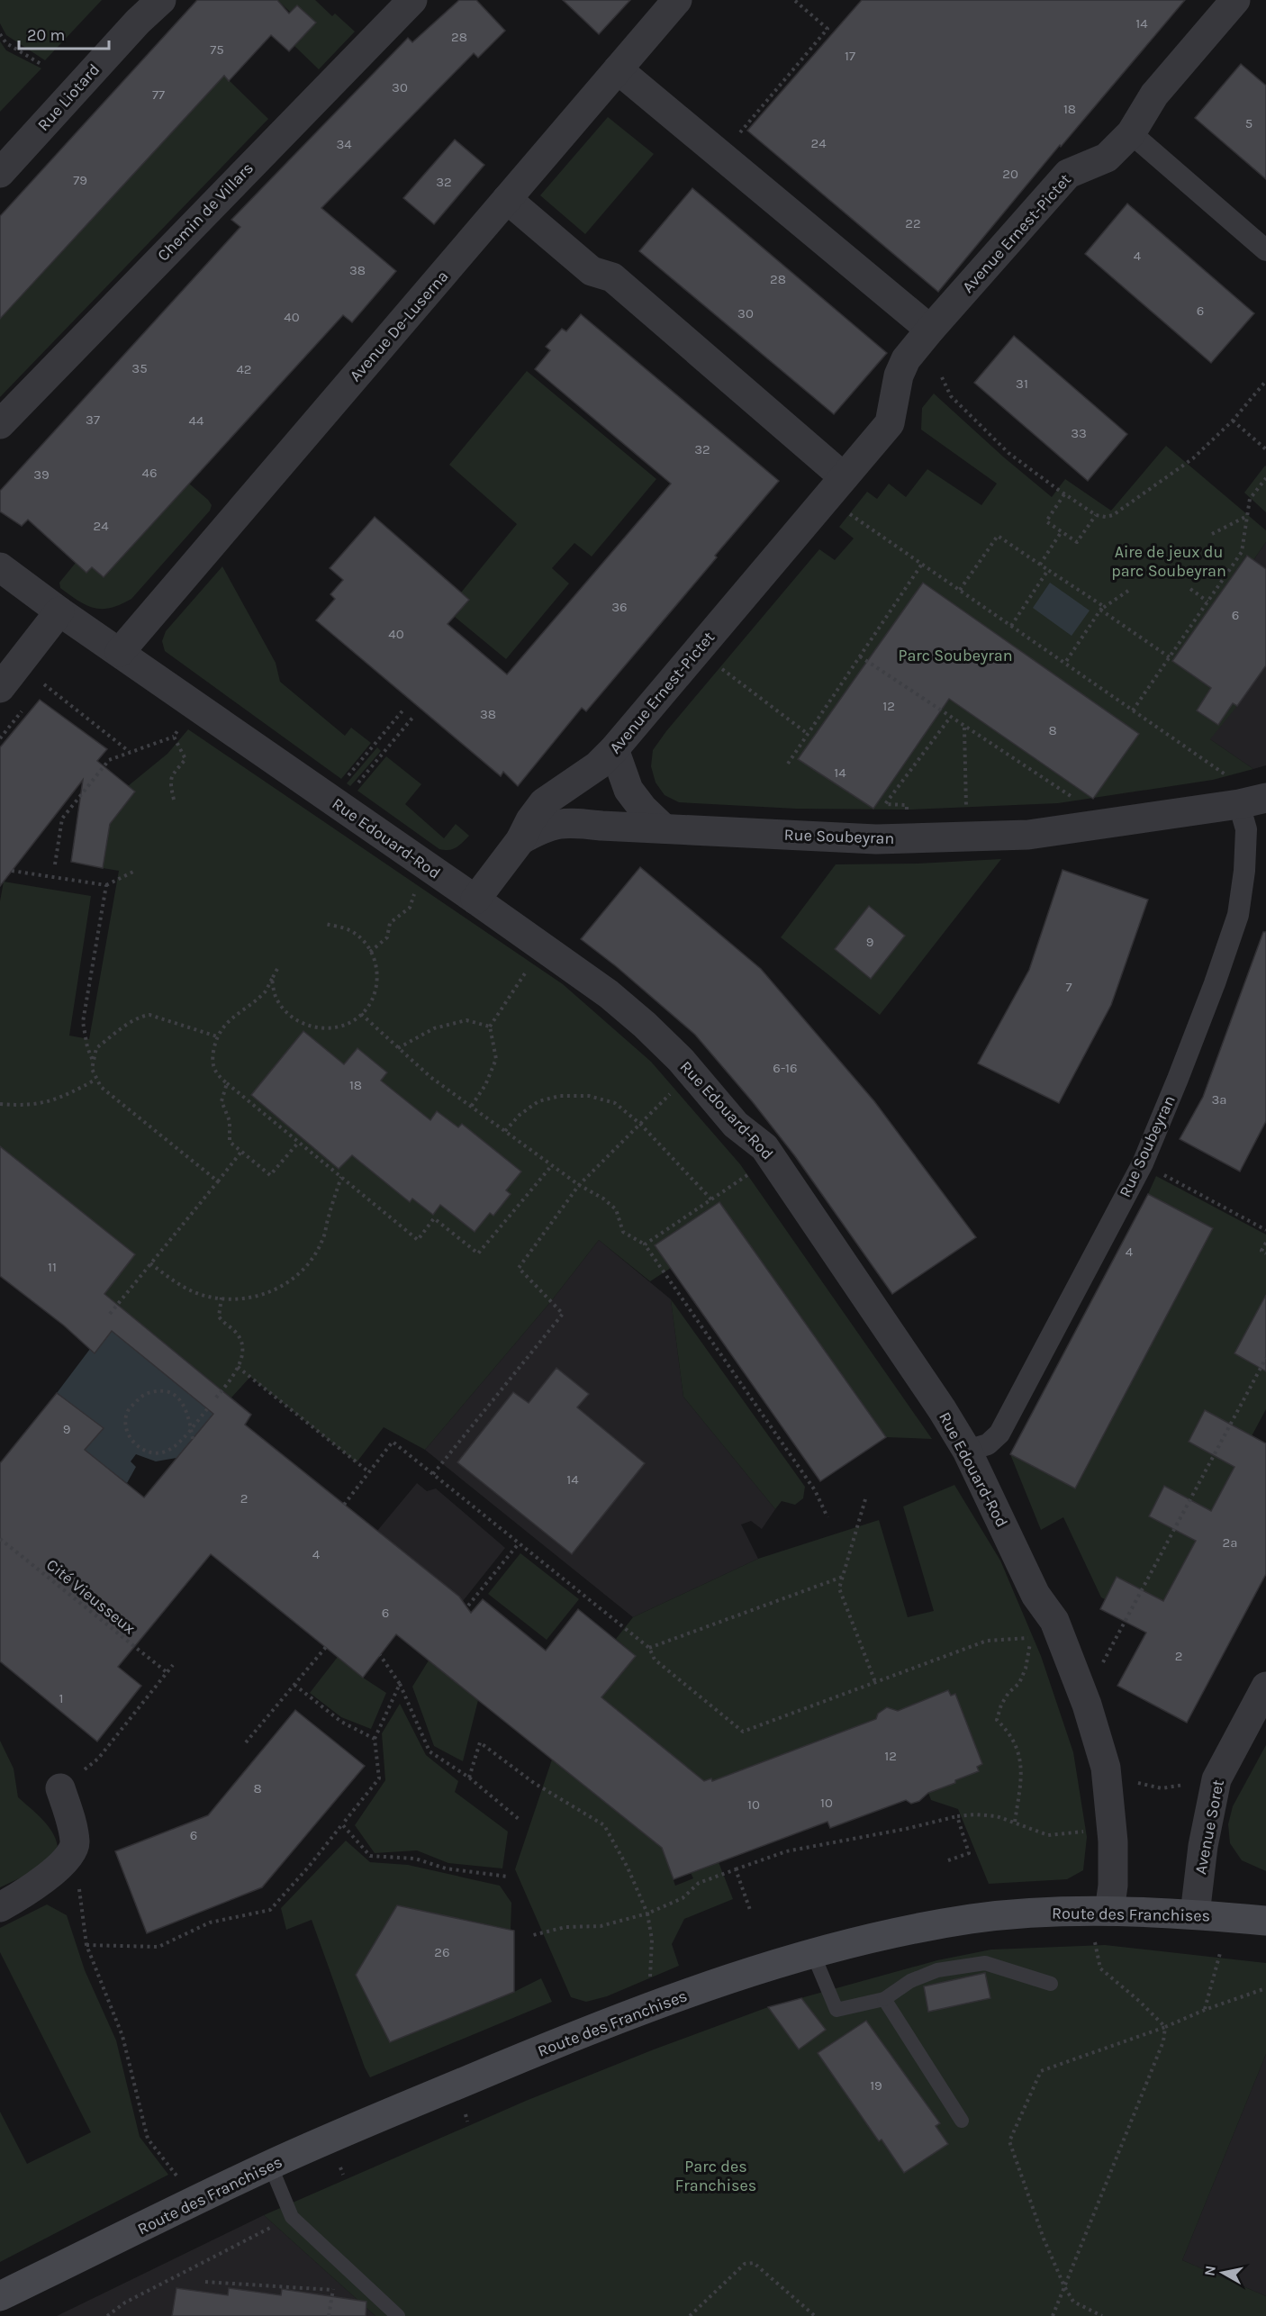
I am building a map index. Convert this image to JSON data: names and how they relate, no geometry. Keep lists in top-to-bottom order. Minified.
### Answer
{"streets":{"main road":["Route des Franchises"],"street":["Rue Liotard","Chemin de Villars","Avenue Ernest-Pictet","Avenue De-Luserna","Rue Soubeyran","Rue Edouard-Rod","Avenue Soret"],"path":["Cité Vieusseux"]},"crossings":[["Avenue Ernest-Pictet","Rue Soubeyran"],["Avenue Ernest-Pictet","Rue Edouard-Rod"],["Avenue De-Luserna","Rue Edouard-Rod"],["Rue Soubeyran","Rue Edouard-Rod"],["Rue Edouard-Rod","Route des Franchises"],["Avenue Soret","Route des Franchises"]],"parks":["Aire de jeux du parc Soubeyran","Parc Soubeyran","Parc des Franchises"],"house_numbers":["14","28","75","17","30","77","18","5","24","34","20","79","32","22","4","38","28","6","30","40","35","42","31","37","44","33","32","46","39","24","36","6","40","12","38","8","14","9","7","6-16","18","3a","4","11","9","14","2","2a","4","6","2","1","12","8","10","10","6","26","19"],"scale_bar":"20 m","north":"left"}
